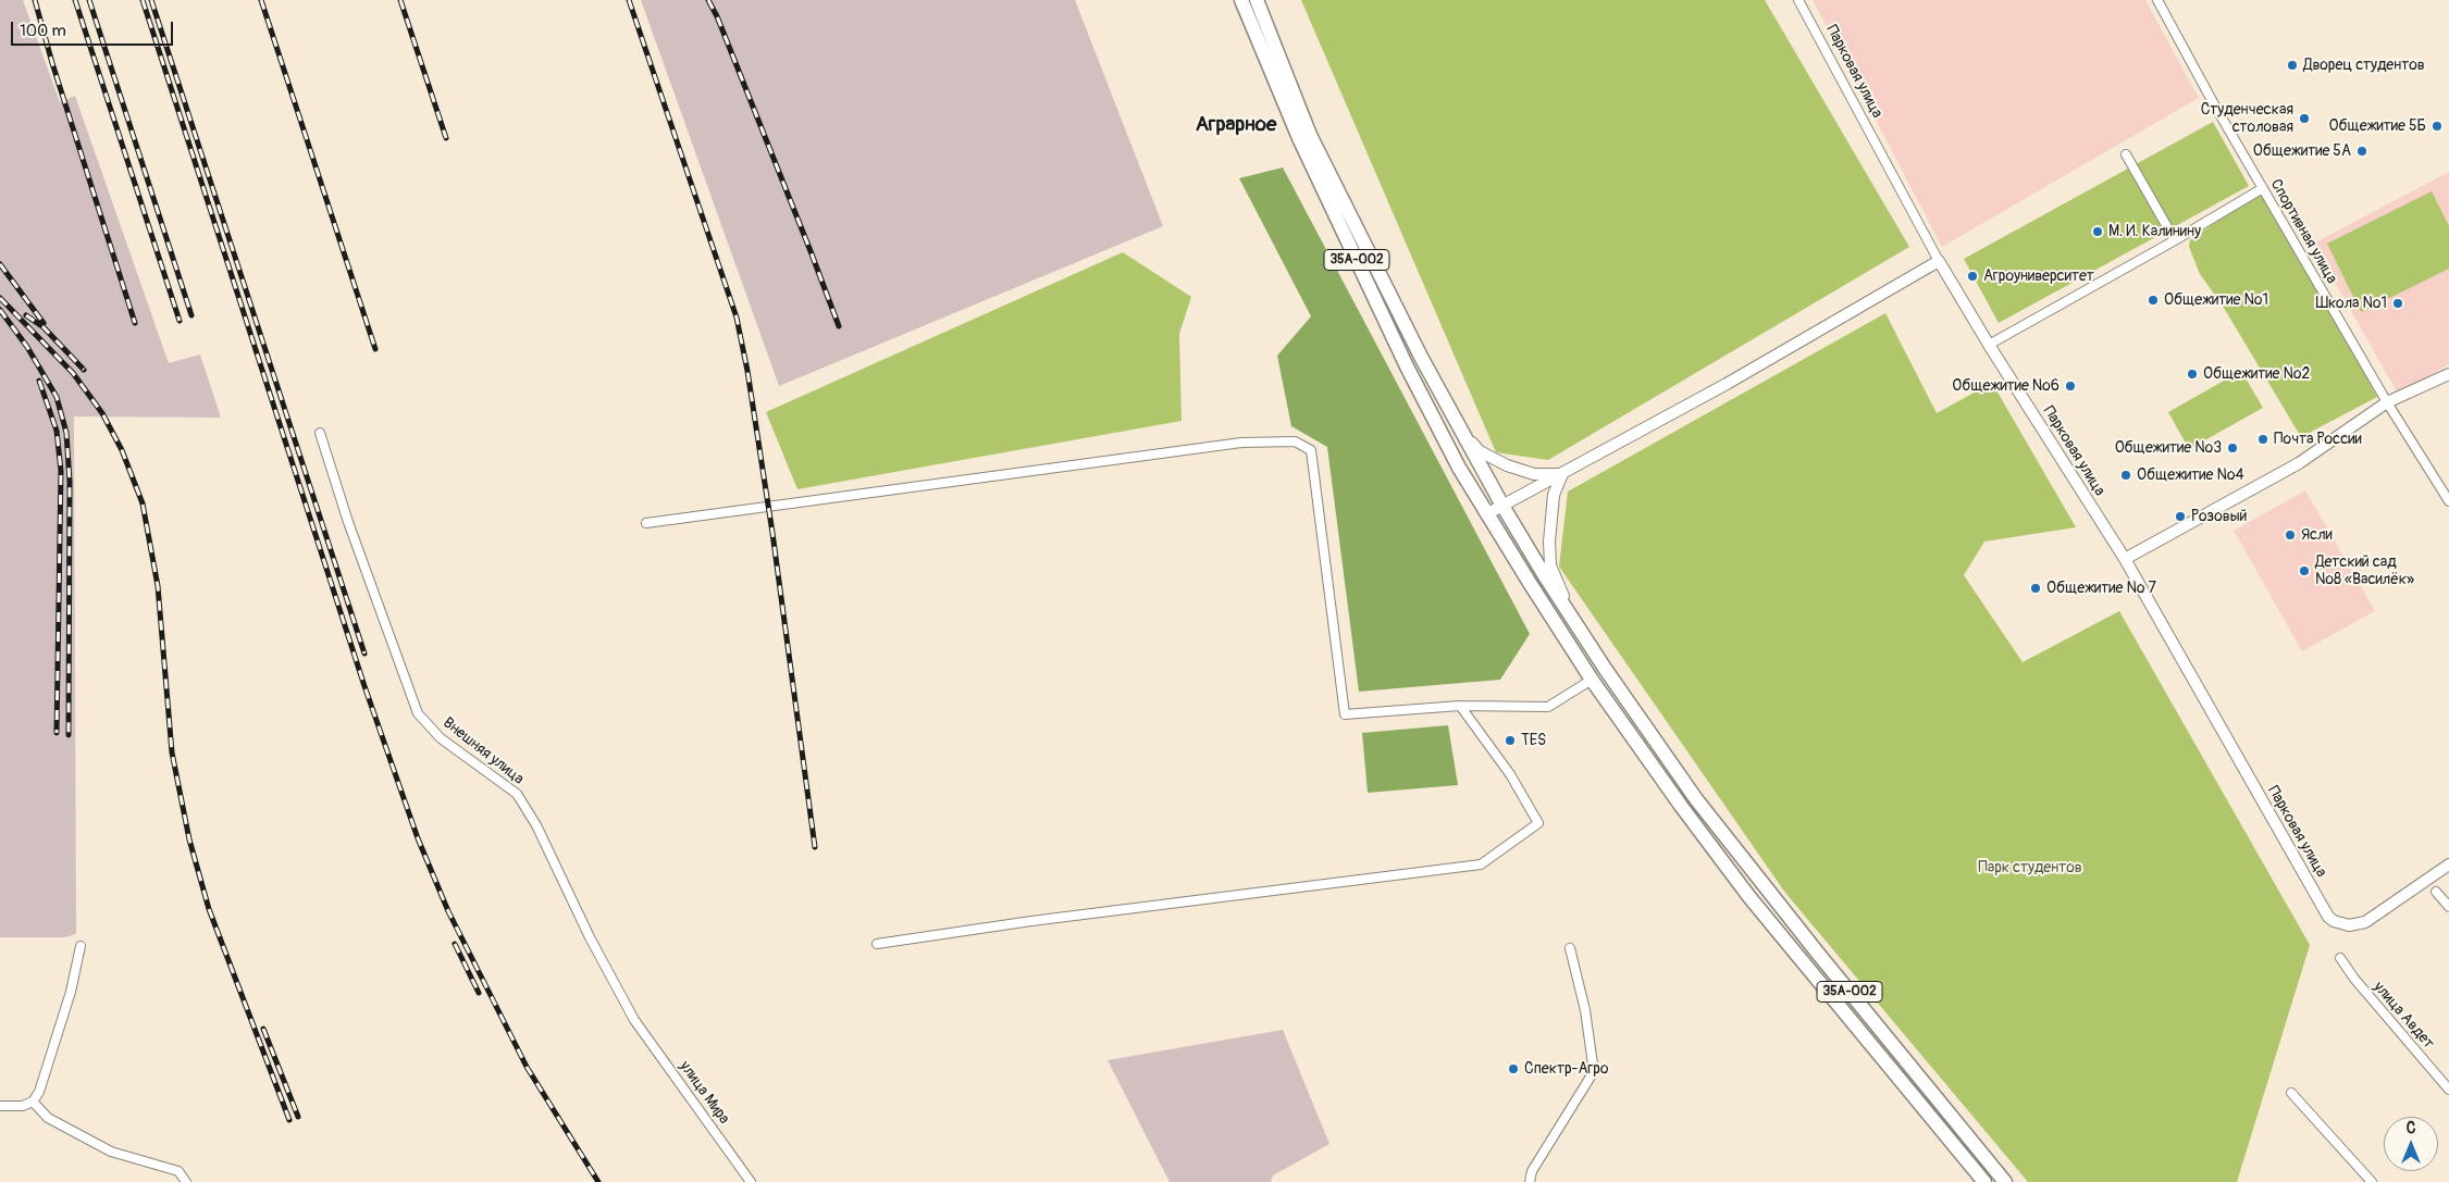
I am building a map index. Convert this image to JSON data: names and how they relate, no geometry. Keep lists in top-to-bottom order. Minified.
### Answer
{"streets":{"main road":["35А-002"],"street":["Парковая улица","Спортивная улица","Внешняя улица","улица Авдет","улица Мира"]},"crossings":[["Внешняя улица","улица Мира"]],"districts":["Аграрное"],"parks":["Парк студентов"],"places":["Дворец студентов","Студенческая столовая","Общежитие 5Б","Общежитие 5А","М. И. Калинину","Агроуниверситет","Общежитие №1","Школа №1","Общежитие №2","Общежитие №6","Почта России","Общежитие №3","Общежитие №4","Розовый","Ясли","Детский сад №8 «Василёк»","Общежитие № 7","TES","Спектр-Агро"],"scale_bar":"100 m","north":"top"}
